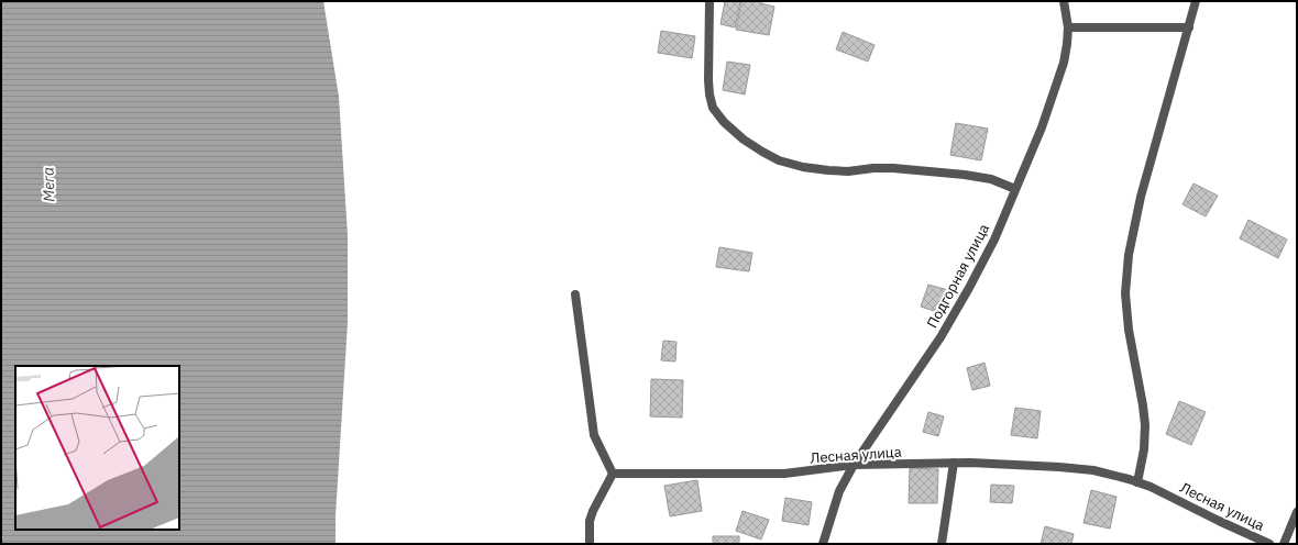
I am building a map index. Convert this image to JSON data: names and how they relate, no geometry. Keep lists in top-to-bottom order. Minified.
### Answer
{"streets":{"street":["Подгорная улица","Лесная улица"]},"crossings":[["Подгорная улица","Лесная улица"]],"water":["Мега"]}
